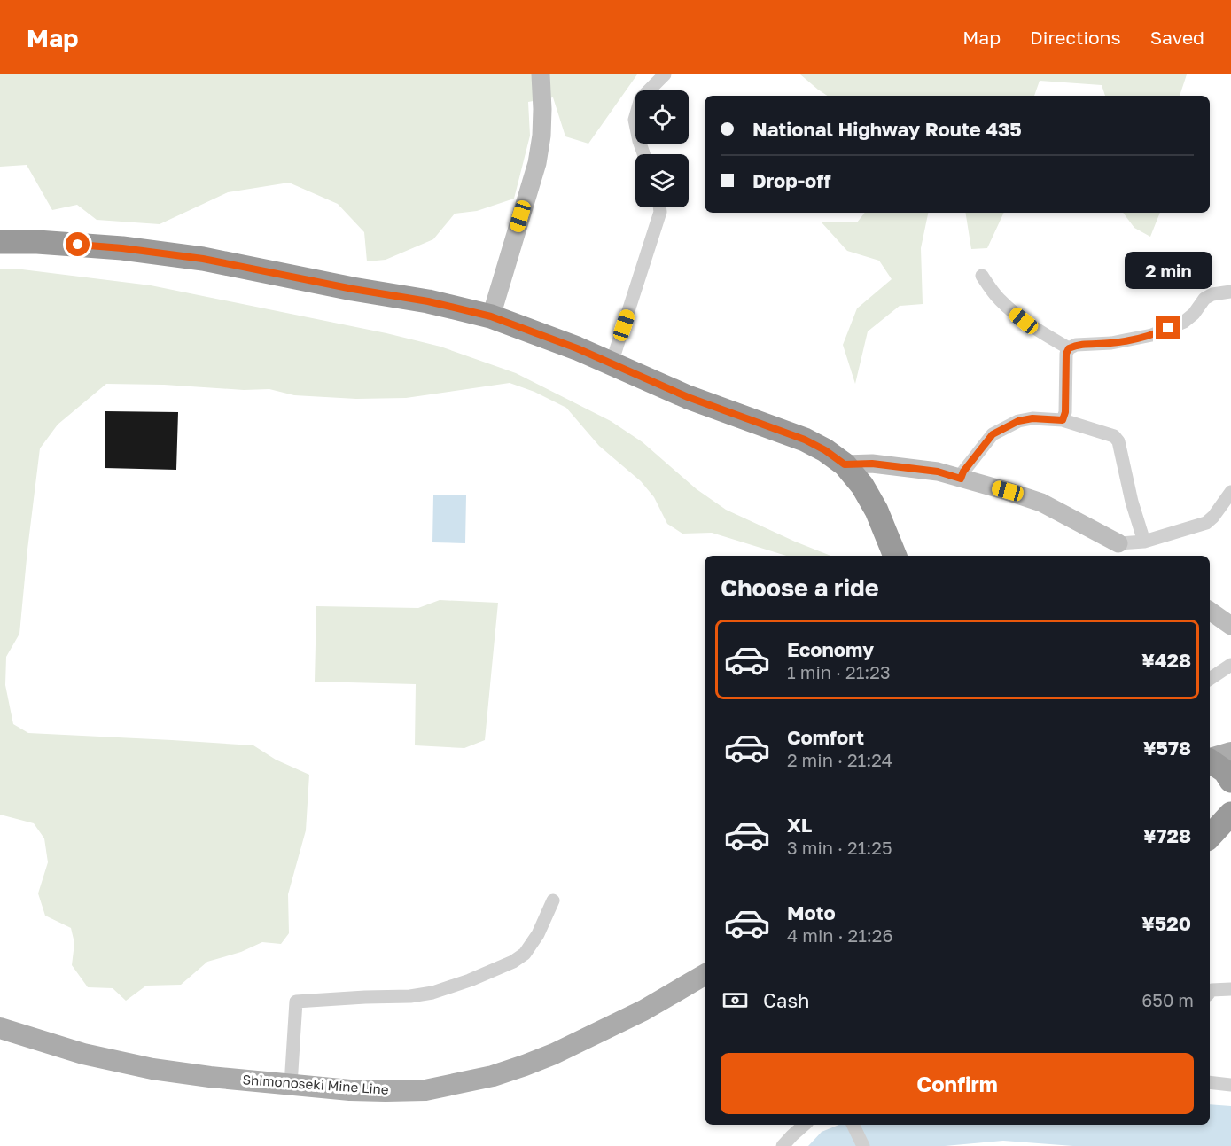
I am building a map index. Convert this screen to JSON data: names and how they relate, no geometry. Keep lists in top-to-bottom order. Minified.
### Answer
{"streets":{"main road":["Shimonoseki Mine Line"]},"page":{"header":"Map","nav":["Map","Directions","Saved"],"banner":["National Highway Route 435","Drop-off"],"bubble":"2 min","heading":"Choose a ride","list":[{"name":"Economy","note":"1 min · 21:23","value":"¥428"},{"name":"Comfort","note":"2 min · 21:24","value":"¥578"},{"name":"XL","note":"3 min · 21:25","value":"¥728"},{"name":"Moto","note":"4 min · 21:26","value":"¥520"}],"pay":["Cash","650 m"],"buttons":"Confirm"}}
